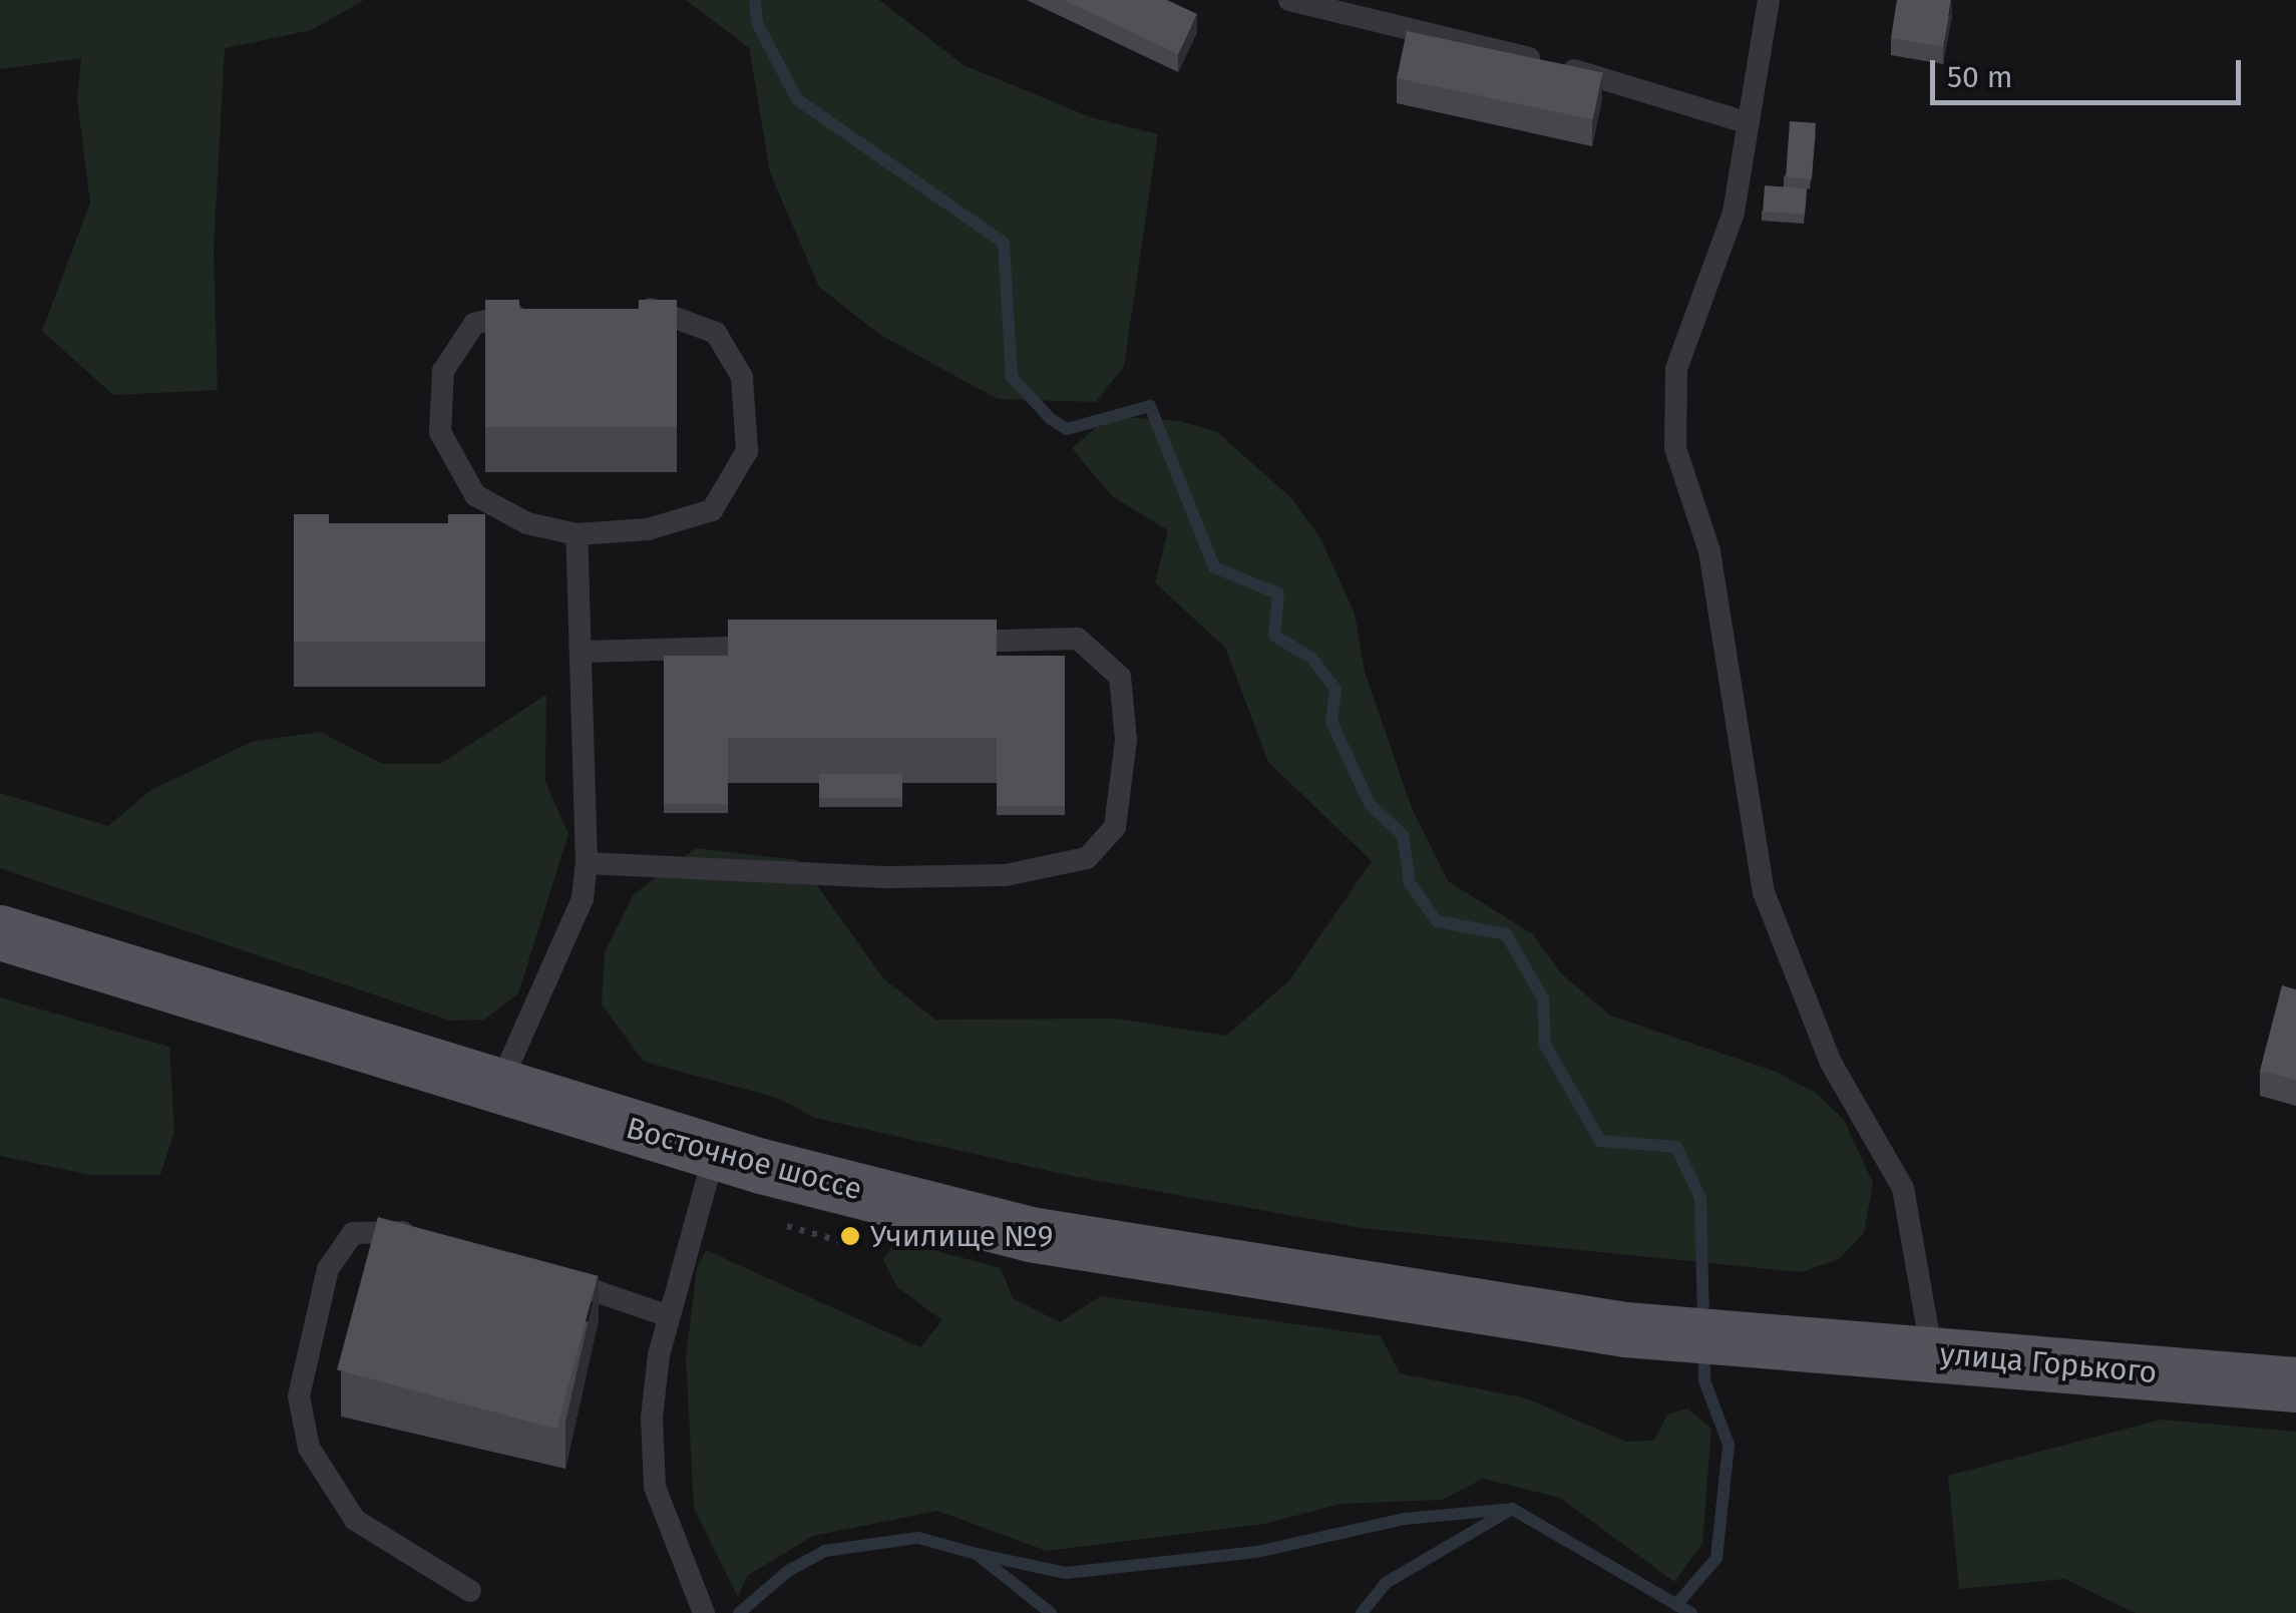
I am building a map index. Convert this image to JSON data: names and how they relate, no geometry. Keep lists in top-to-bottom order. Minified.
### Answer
{"streets":{"main road":["Восточное шоссе","улица Горького"]},"crossings":[["Восточное шоссе","улица Горького"]],"places":["Училище №9"],"scale_bar":"50 m"}
